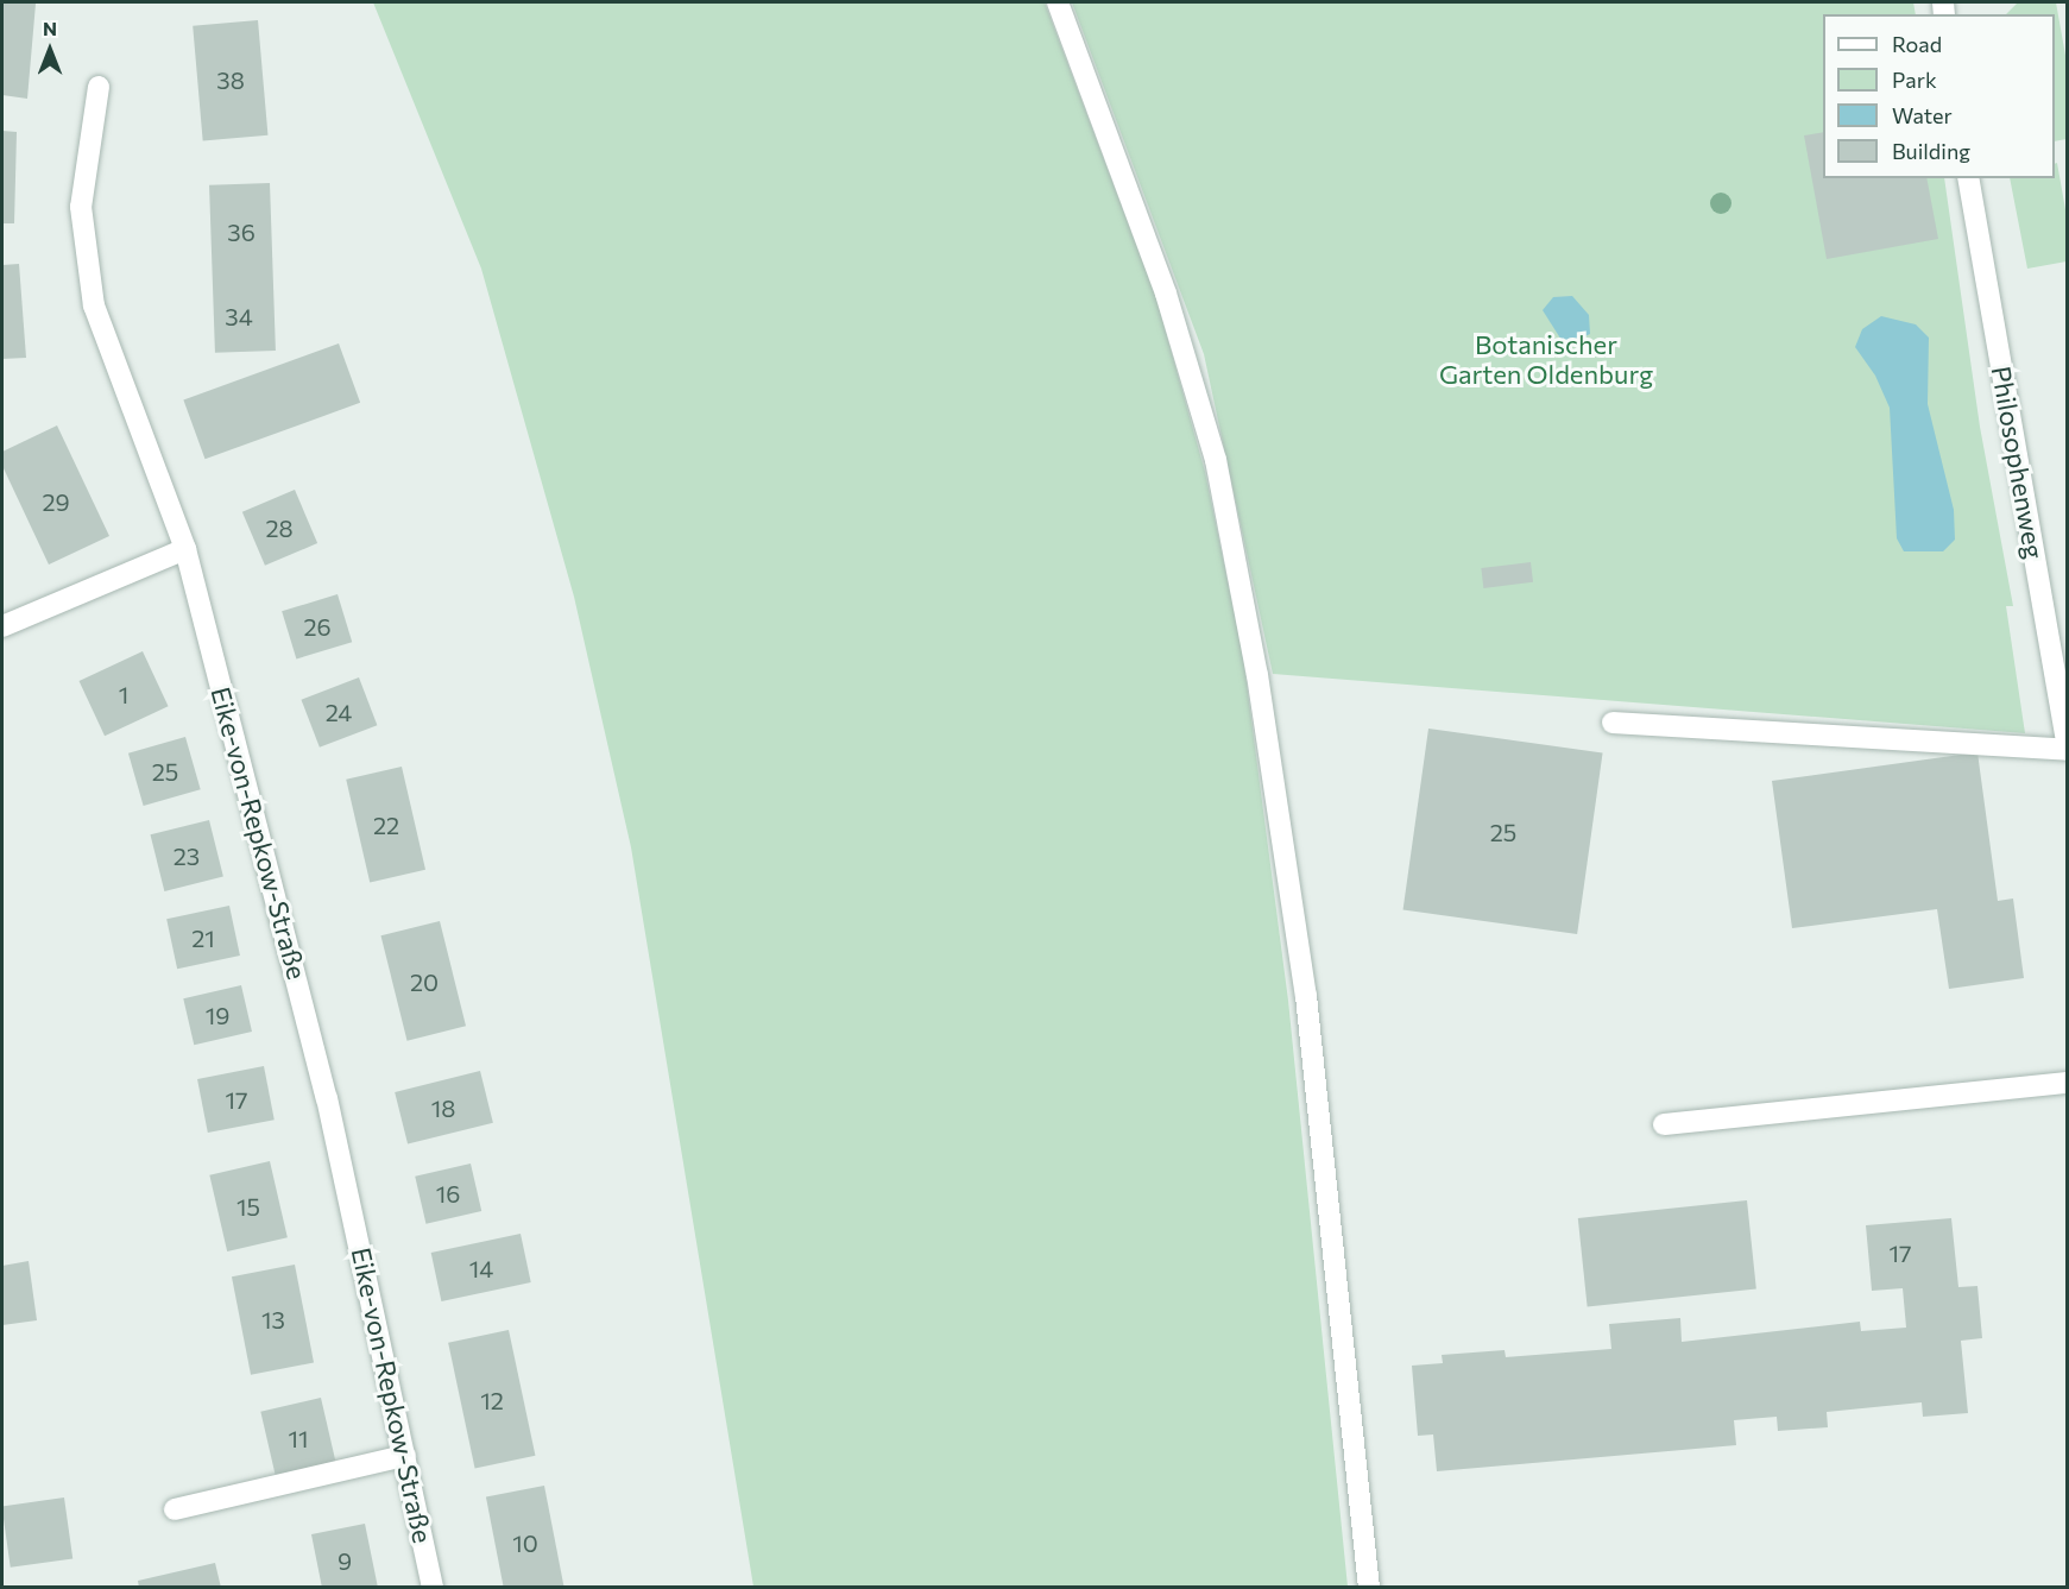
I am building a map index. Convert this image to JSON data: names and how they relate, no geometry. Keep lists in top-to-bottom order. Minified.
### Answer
{"streets":{"street":["Philosophenweg","Eike-von-Repkow-Straße"]},"parks":["Botanischer Garten Oldenburg"],"house_numbers":["38","36","34","29","28","26","1","24","25","22","25","23","21","20","19","17","18","16","15","17","14","13","12","11","10","9"],"legend":["Road","Park","Water","Building"],"north":"top"}
